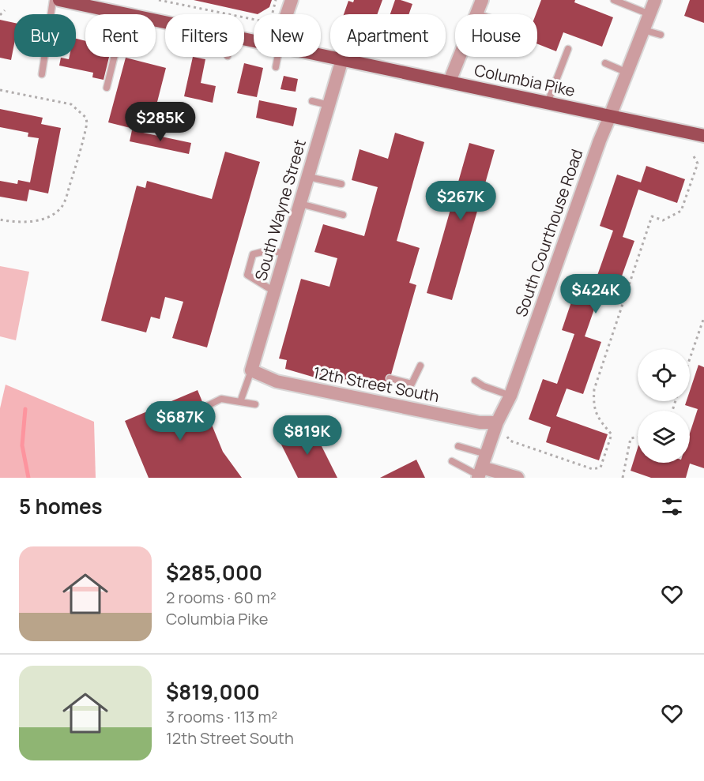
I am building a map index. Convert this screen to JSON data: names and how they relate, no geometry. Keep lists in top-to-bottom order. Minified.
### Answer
{"streets":{"main road":["Columbia Pike"],"street":["South Wayne Street","South Courthouse Road","12th Street South"]},"crossings":[["Columbia Pike","South Wayne Street"],["Columbia Pike","South Courthouse Road"],["South Wayne Street","12th Street South"],["South Courthouse Road","12th Street South"]],"page":{"chip":["Buy","Rent","Filters","New","Apartment","House"],"price":["$285K","$267K","$424K","$687K","$819K"],"heading":"5 homes","list":[{"name":"$285,000","note":"2 rooms · 60 m² · Columbia Pike"},{"name":"$819,000","note":"3 rooms · 113 m² · 12th Street South"}]}}
